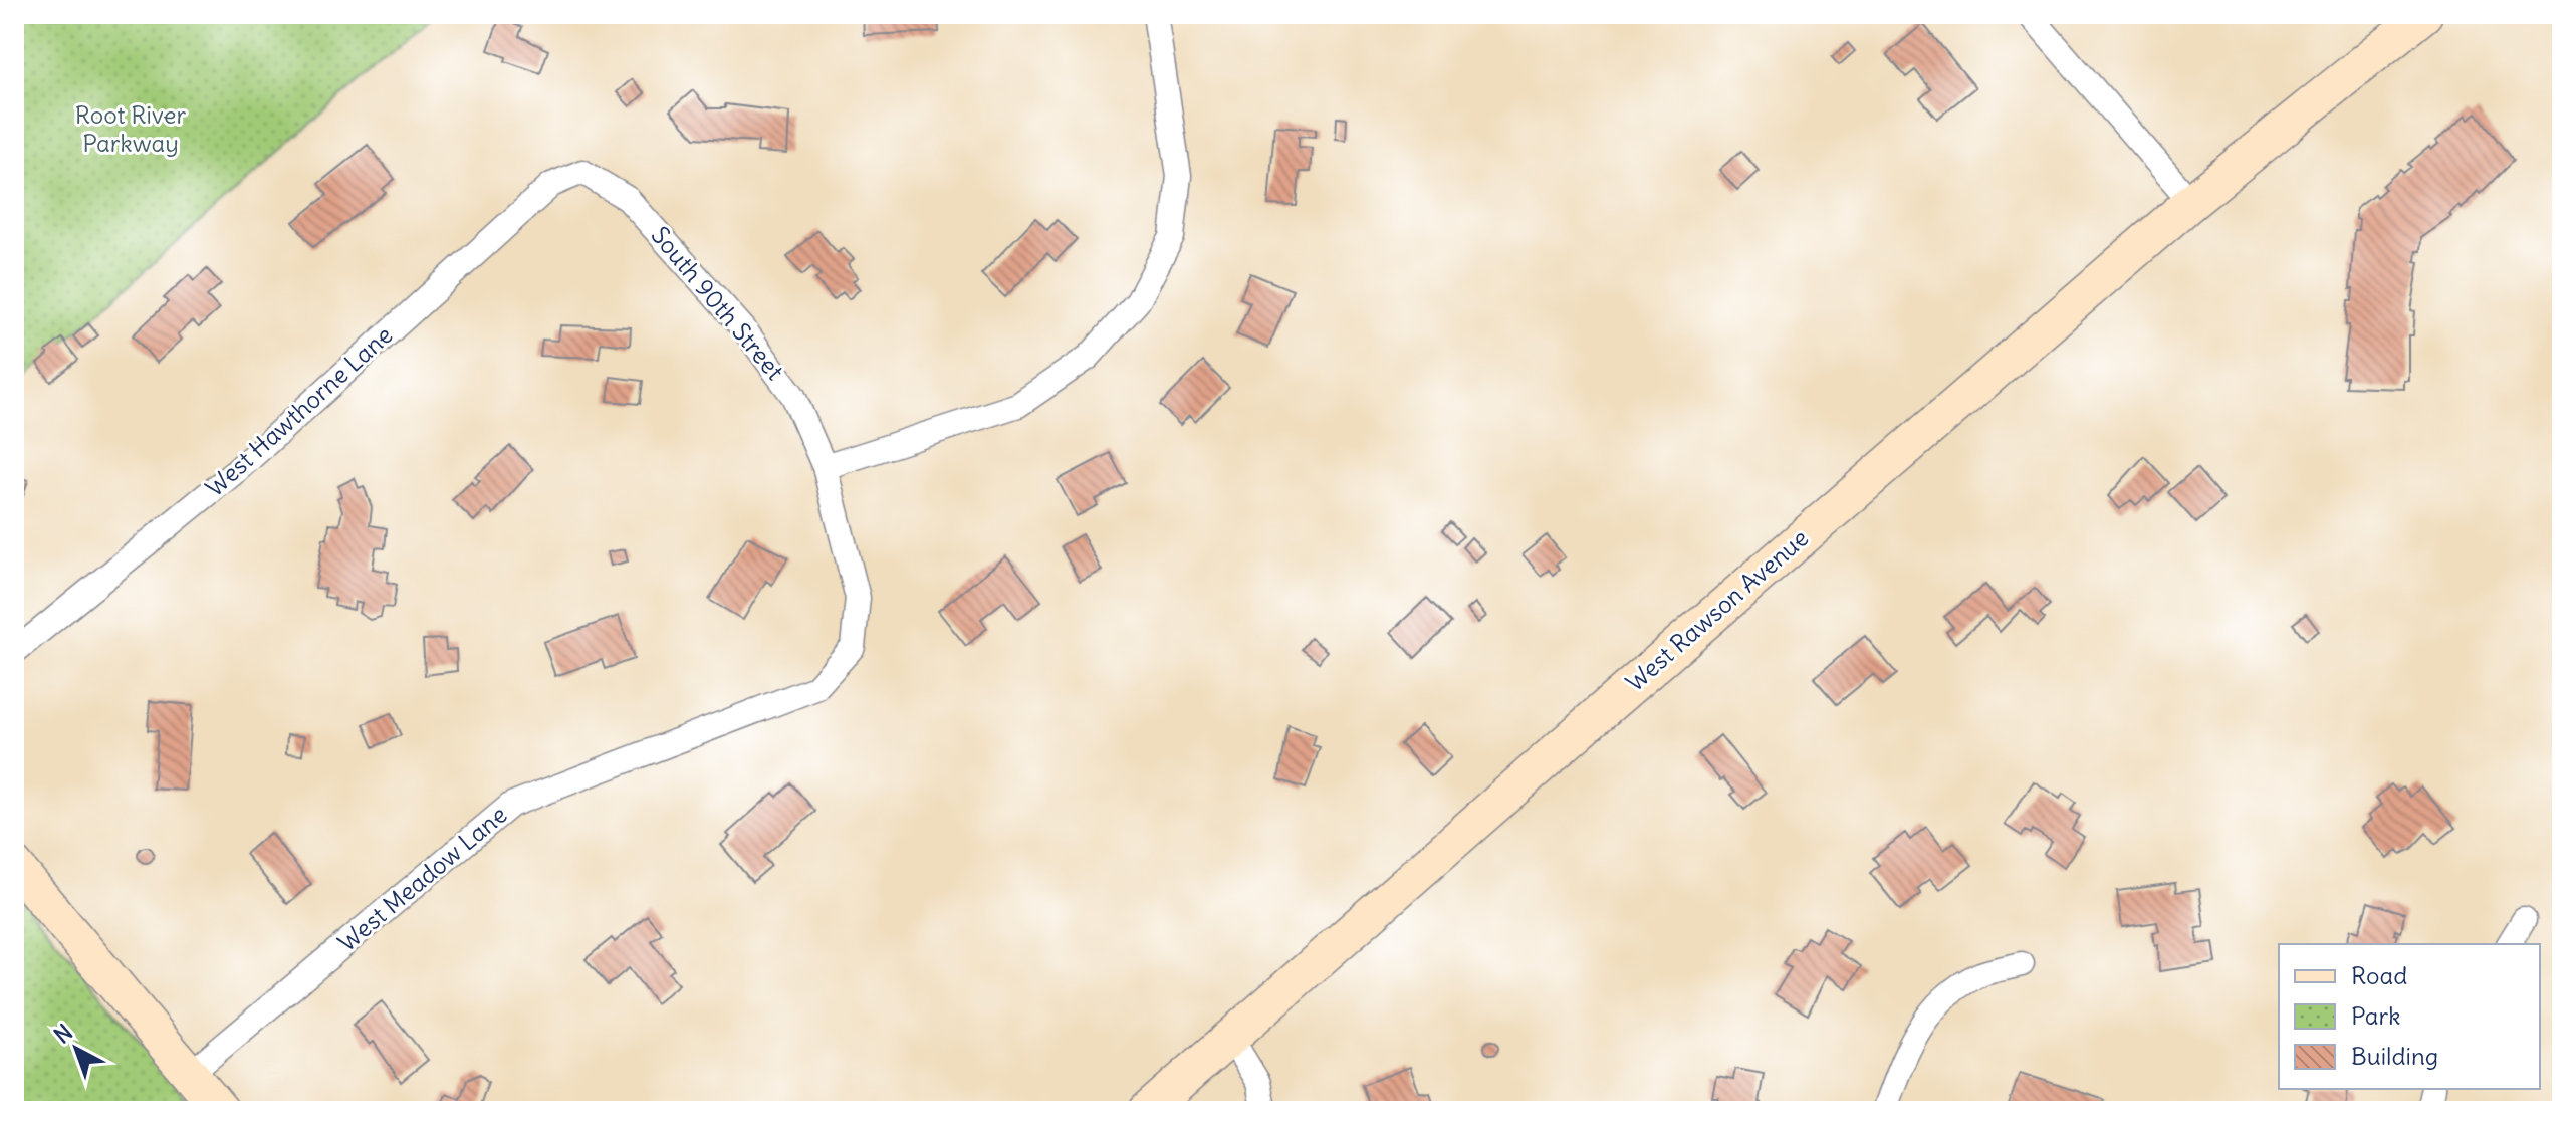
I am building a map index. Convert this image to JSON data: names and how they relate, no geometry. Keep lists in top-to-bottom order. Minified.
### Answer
{"streets":{"main road":["West Rawson Avenue"],"street":["South 90th Street","West Hawthorne Lane","West Meadow Lane"]},"crossings":[["South 90th Street","West Hawthorne Lane"],["South 90th Street","West Meadow Lane"]],"parks":["Root River Parkway"],"legend":["Road","Park","Building"],"north":"top left"}
